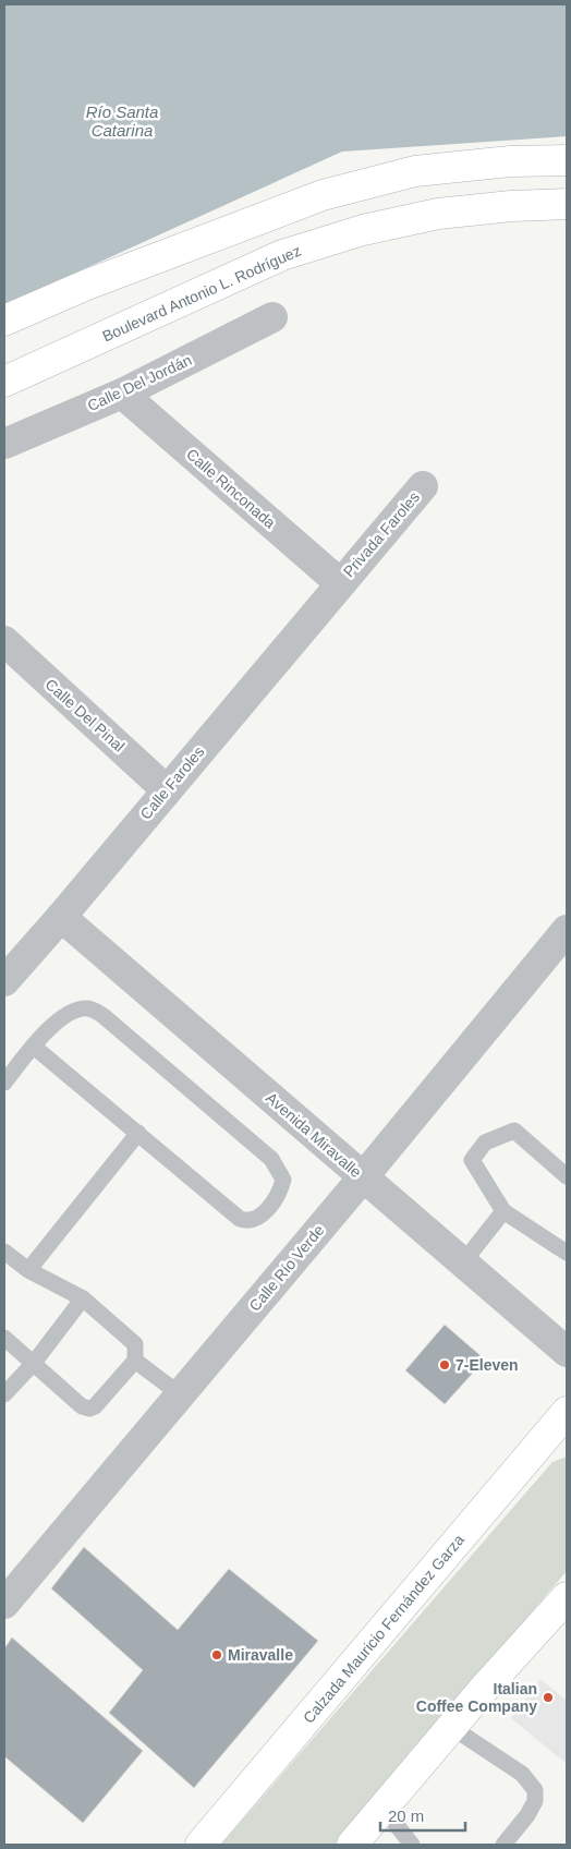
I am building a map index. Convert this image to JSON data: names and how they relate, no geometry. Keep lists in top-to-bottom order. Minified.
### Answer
{"streets":{"main road":["Boulevard Antonio L. Rodríguez","Calzada Mauricio Fernández Garza"],"street":["Calle Del Jordán","Calle Rinconada","Privada Faroles","Calle Del Pinal","Calle Faroles","Avenida Miravalle","Calle Río Verde"]},"crossings":[["Calle Del Jordán","Calle Rinconada"],["Calle Rinconada","Privada Faroles"],["Calle Rinconada","Calle Faroles"],["Privada Faroles","Calle Faroles"],["Calle Del Pinal","Calle Faroles"],["Calle Faroles","Avenida Miravalle"],["Avenida Miravalle","Calle Río Verde"]],"water":["Río Santa Catarina"],"places":["7-Eleven","Miravalle","Italian Coffee Company"],"scale_bar":"20 m"}
